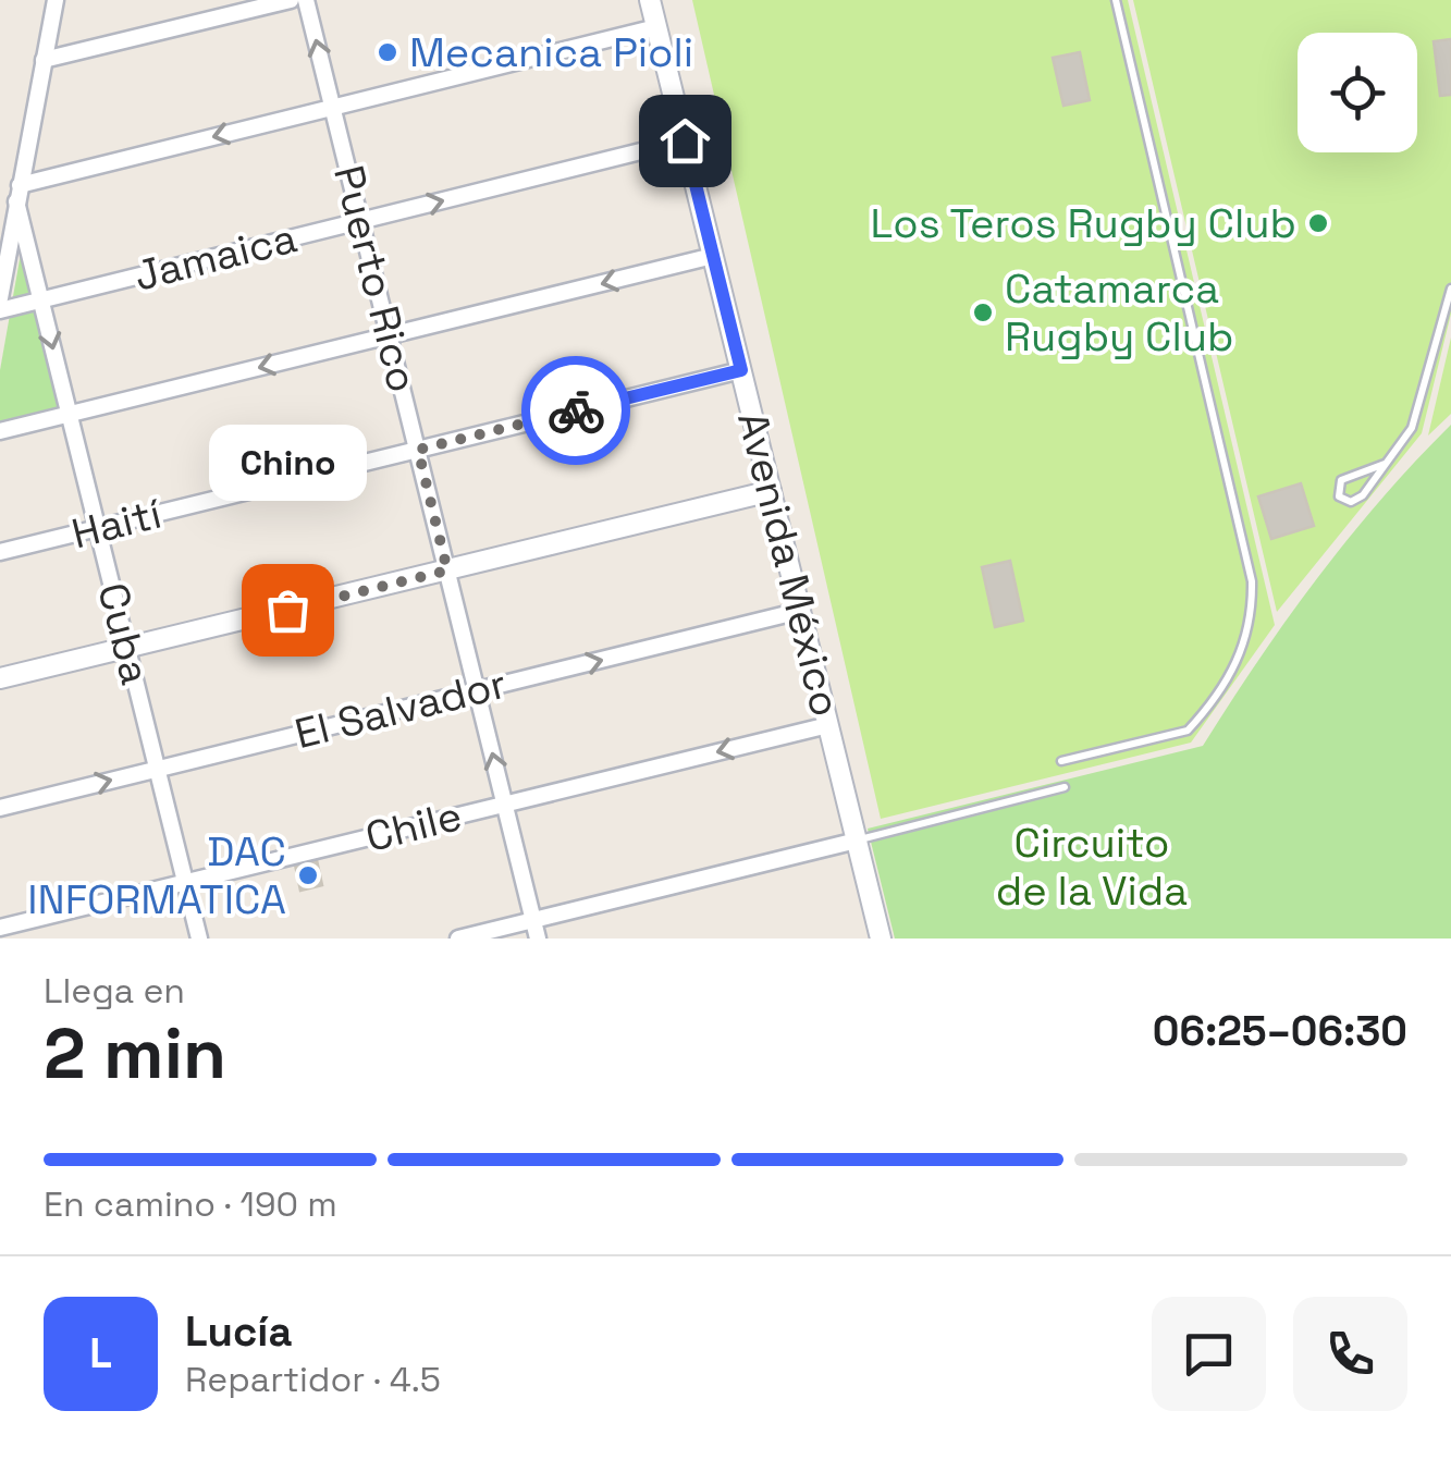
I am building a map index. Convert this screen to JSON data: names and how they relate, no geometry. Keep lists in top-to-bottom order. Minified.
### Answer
{"streets":{"main road":["Avenida México"],"street":["Jamaica","Puerto Rico","Haití","Cuba","El Salvador","Chile"]},"crossings":[["Jamaica","Puerto Rico"],["Jamaica","Avenida México"],["Jamaica","Cuba"],["Puerto Rico","Haití"],["Puerto Rico","El Salvador"],["Puerto Rico","Chile"],["Haití","Avenida México"],["Haití","Cuba"],["Avenida México","El Salvador"],["Avenida México","Chile"],["Cuba","El Salvador"],["Cuba","Chile"]],"one_way":["El Salvador"],"parks":["Circuito de la Vida"],"places":["Mecanica Pioli","Los Teros Rugby Club","Catamarca Rugby Club","Chino","DAC INFORMATICA"],"page":{"bubble":"Chino","heading":["2 min","Llega en","06:25–06:30"],"panel":["Lucía","Repartidor · 4.5"],"bar":"En camino · 190 m","round":"L"}}
